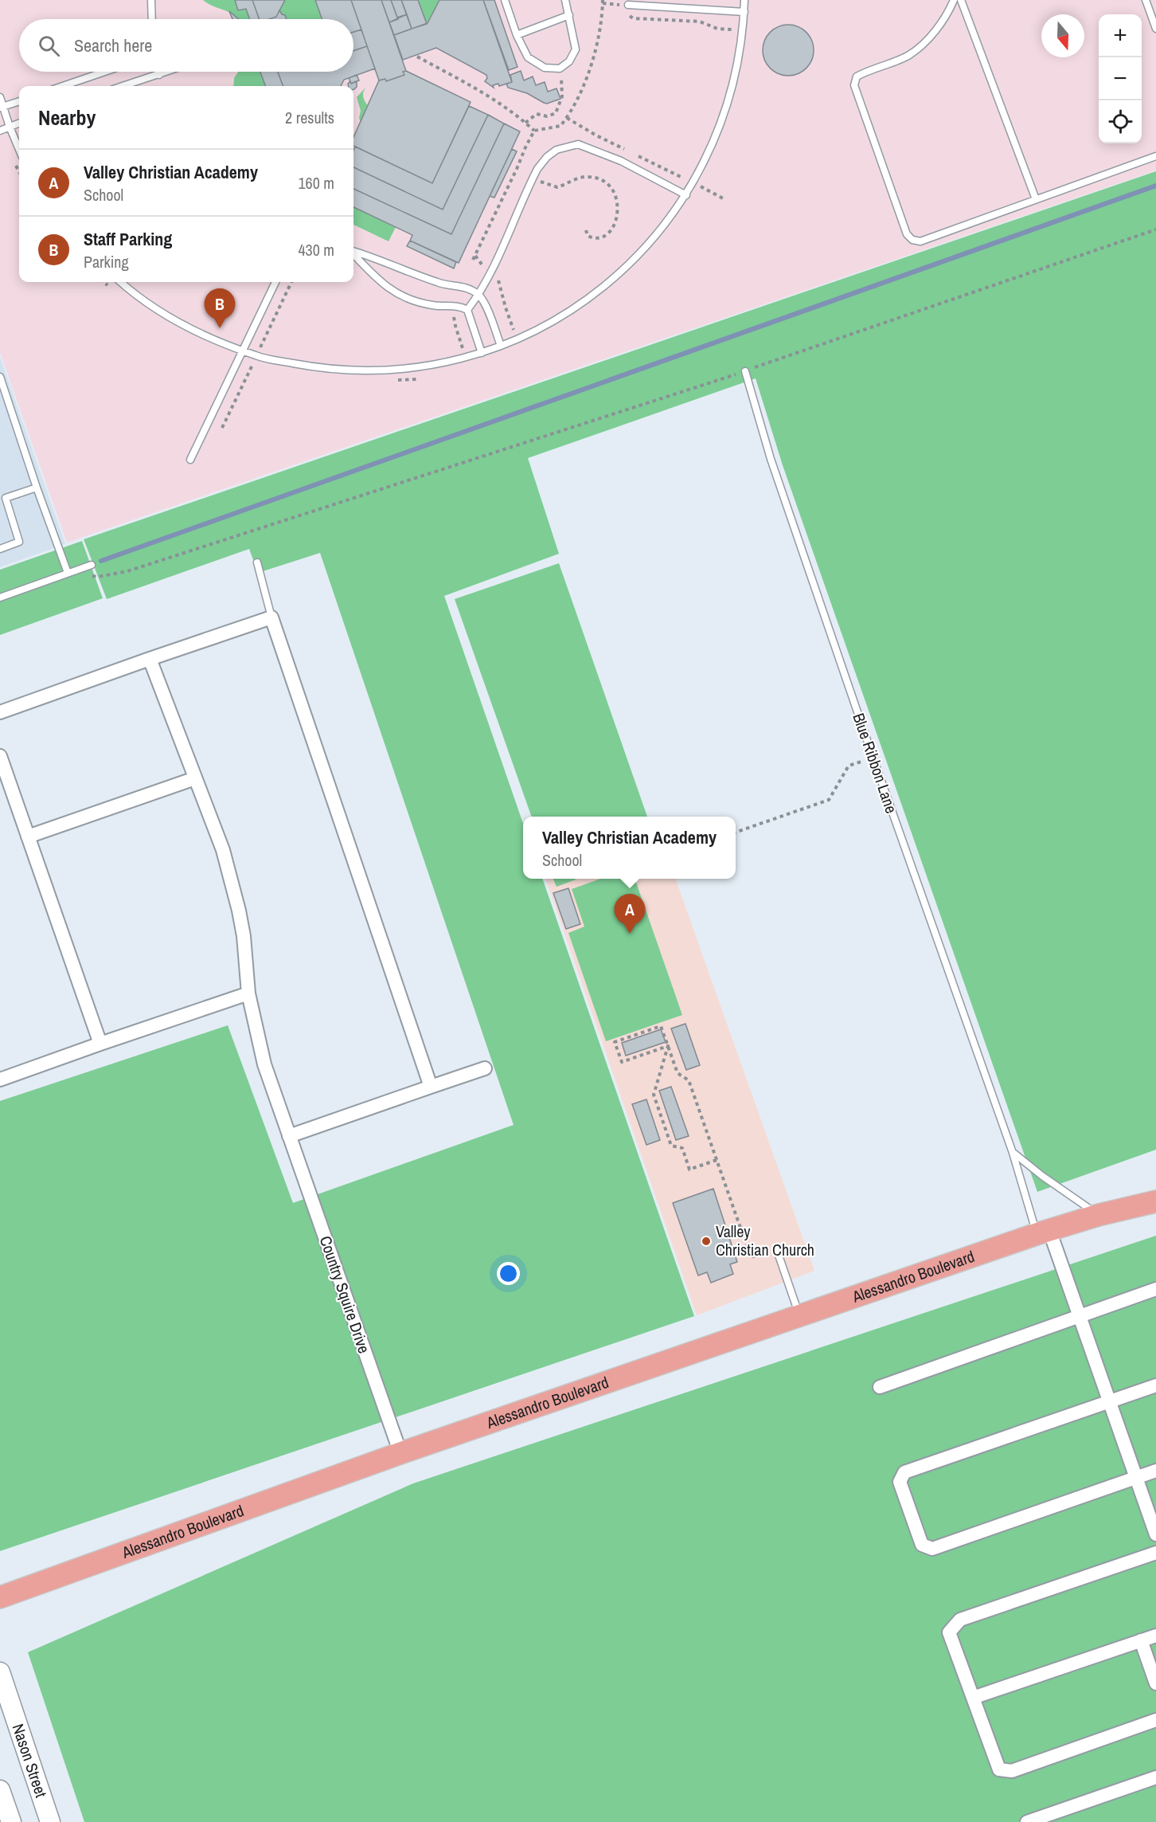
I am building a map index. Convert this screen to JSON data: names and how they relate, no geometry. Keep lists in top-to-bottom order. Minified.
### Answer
{"streets":{"main road":["Alessandro Boulevard","Nason Street"],"street":["Country Squire Drive"],"lane":["Blue Ribbon Lane"]},"crossings":[["Blue Ribbon Lane","Alessandro Boulevard"],["Alessandro Boulevard","Country Squire Drive"]],"places":["Valley Christian Church"],"north":"bottom","page":{"map_buttons":["+","−"],"search":"Search here","heading":["Nearby","2 results"],"list":[{"mark":"A","name":"Valley Christian Academy","note":"School","value":"160 m"},{"mark":"B","name":"Staff Parking","note":"Parking","value":"430 m"}],"pins":["B","A"],"popup":["Valley Christian Academy","School"]}}
